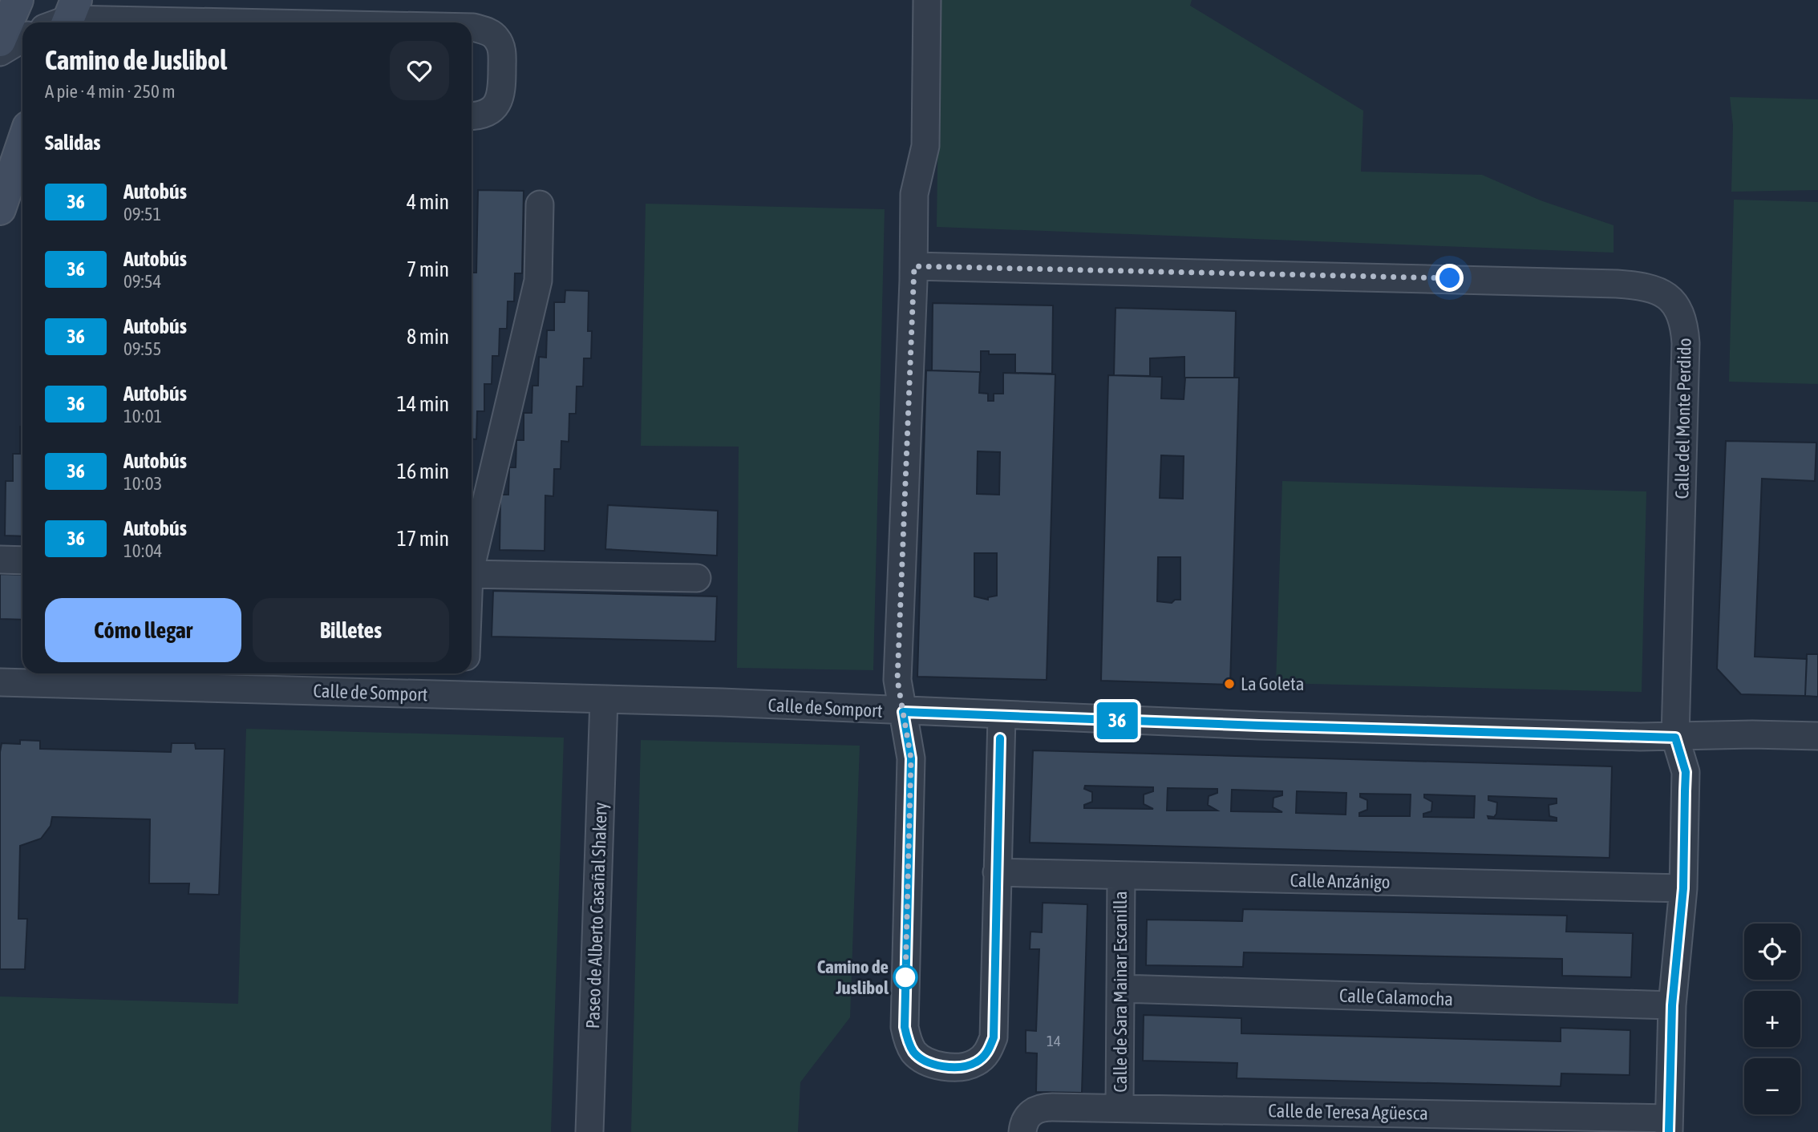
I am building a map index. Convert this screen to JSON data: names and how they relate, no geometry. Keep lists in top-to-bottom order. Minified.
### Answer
{"streets":{"street":["Calle del Monte Perdido","Calle de Somport","Calle Anzánigo","Paseo de Alberto Casañal Shakery","Calle de Sara Mainar Escanilla","Calle Calamocha","Calle de Teresa Agüesca"]},"crossings":[["Calle del Monte Perdido","Calle de Somport"],["Calle del Monte Perdido","Calle Anzánigo"],["Calle del Monte Perdido","Calle Calamocha"],["Calle del Monte Perdido","Calle de Teresa Agüesca"],["Calle de Somport","Paseo de Alberto Casañal Shakery"],["Calle Anzánigo","Calle de Sara Mainar Escanilla"],["Calle de Sara Mainar Escanilla","Calle Calamocha"],["Calle de Sara Mainar Escanilla","Calle de Teresa Agüesca"]],"places":["La Goleta","Camino de Juslibol"],"lines":["bus line 36"],"house_numbers":["14"],"page":{"on_map":"36","heading":[["Camino de Juslibol","A pie · 4 min · 250 m"],"Salidas"],"list":[{"mark":"36","name":"Autobús","note":"09:51","value":"4 min"},{"mark":"36","name":"Autobús","note":"09:54","value":"7 min"},{"mark":"36","name":"Autobús","note":"09:55","value":"8 min"},{"mark":"36","name":"Autobús","note":"10:01","value":"14 min"},{"mark":"36","name":"Autobús","note":"10:03","value":"16 min"},{"mark":"36","name":"Autobús","note":"10:04","value":"17 min"}],"buttons":["Cómo llegar","Billetes"],"map_buttons":["+","−"]}}
